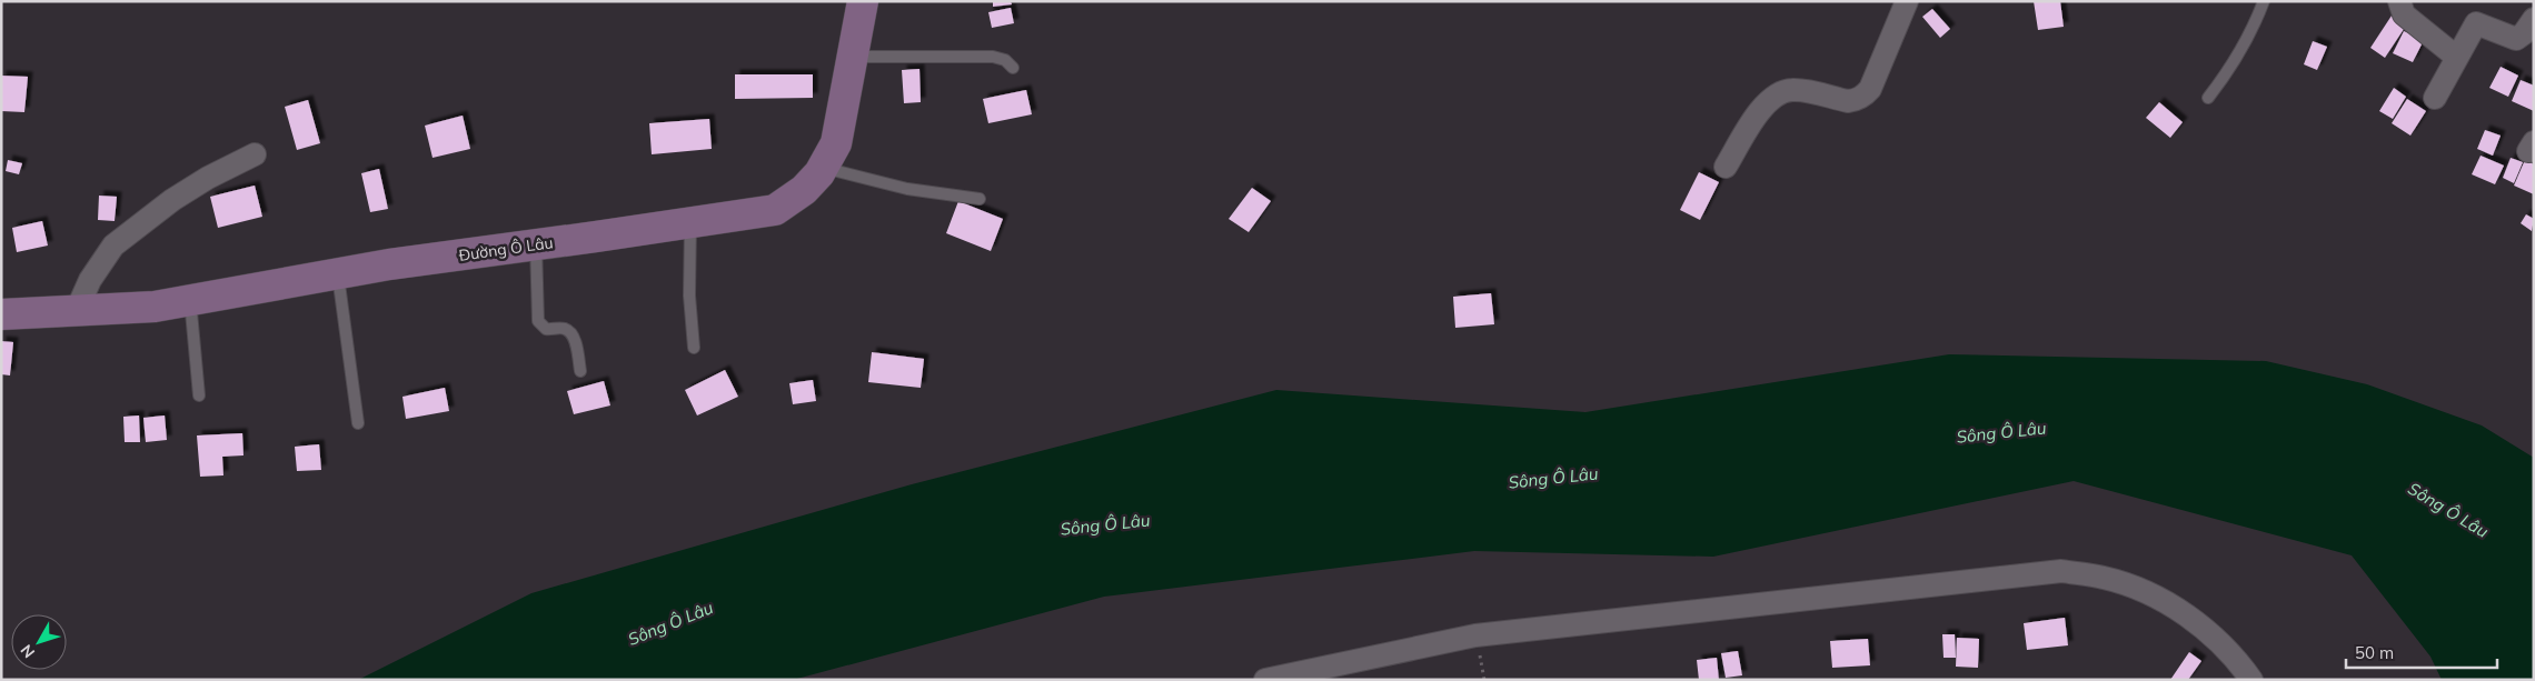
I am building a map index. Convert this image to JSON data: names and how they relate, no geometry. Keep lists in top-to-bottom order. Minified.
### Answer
{"streets":{"main road":["Đường Ô Lâu"]},"water":["Sông Ô Lâu"],"scale_bar":"50 m","north":"bottom left"}
